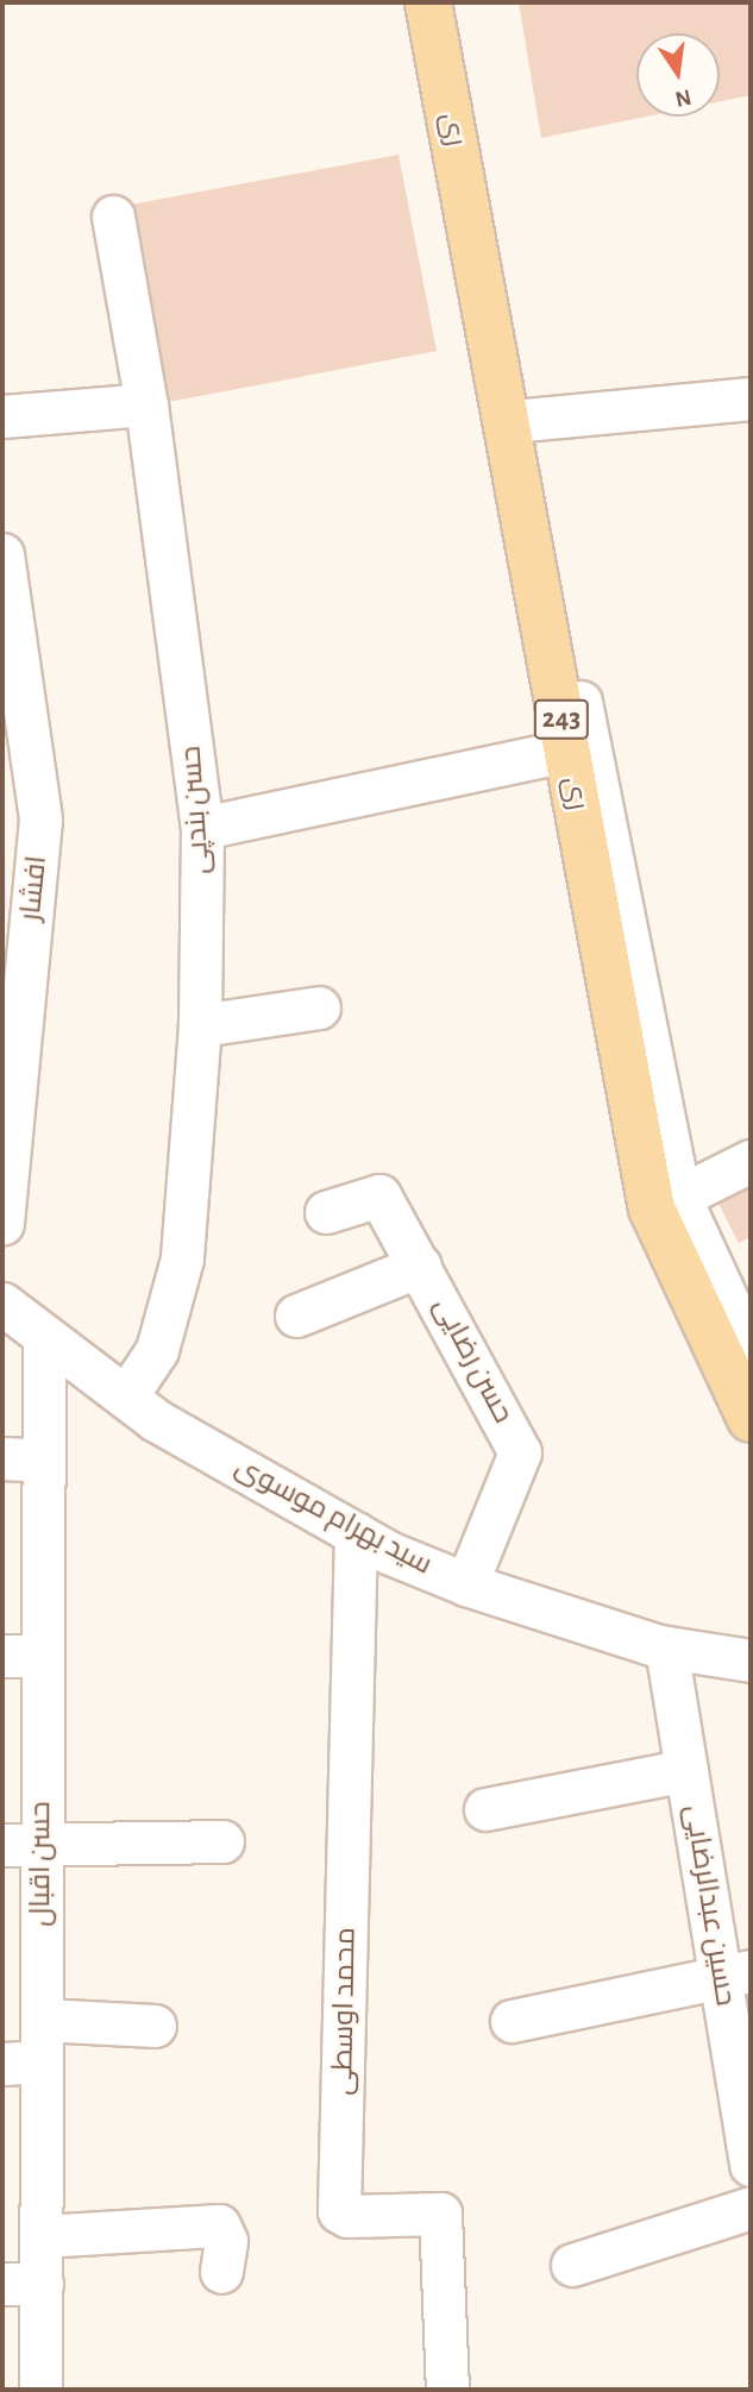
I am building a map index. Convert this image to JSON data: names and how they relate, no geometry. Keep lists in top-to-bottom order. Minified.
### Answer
{"streets":{"main road":["ری","243"],"street":["حسن بندپی","افشار","حسن رضایی","سید بهرام موسوی","حسن اقبال","حسین عبدالرضایی","محمد اوسطی"]},"crossings":[["حسن بندپی","سید بهرام موسوی"],["حسن رضایی","سید بهرام موسوی"],["سید بهرام موسوی","حسن اقبال"],["سید بهرام موسوی","حسین عبدالرضایی"],["سید بهرام موسوی","محمد اوسطی"]],"north":"bottom"}
